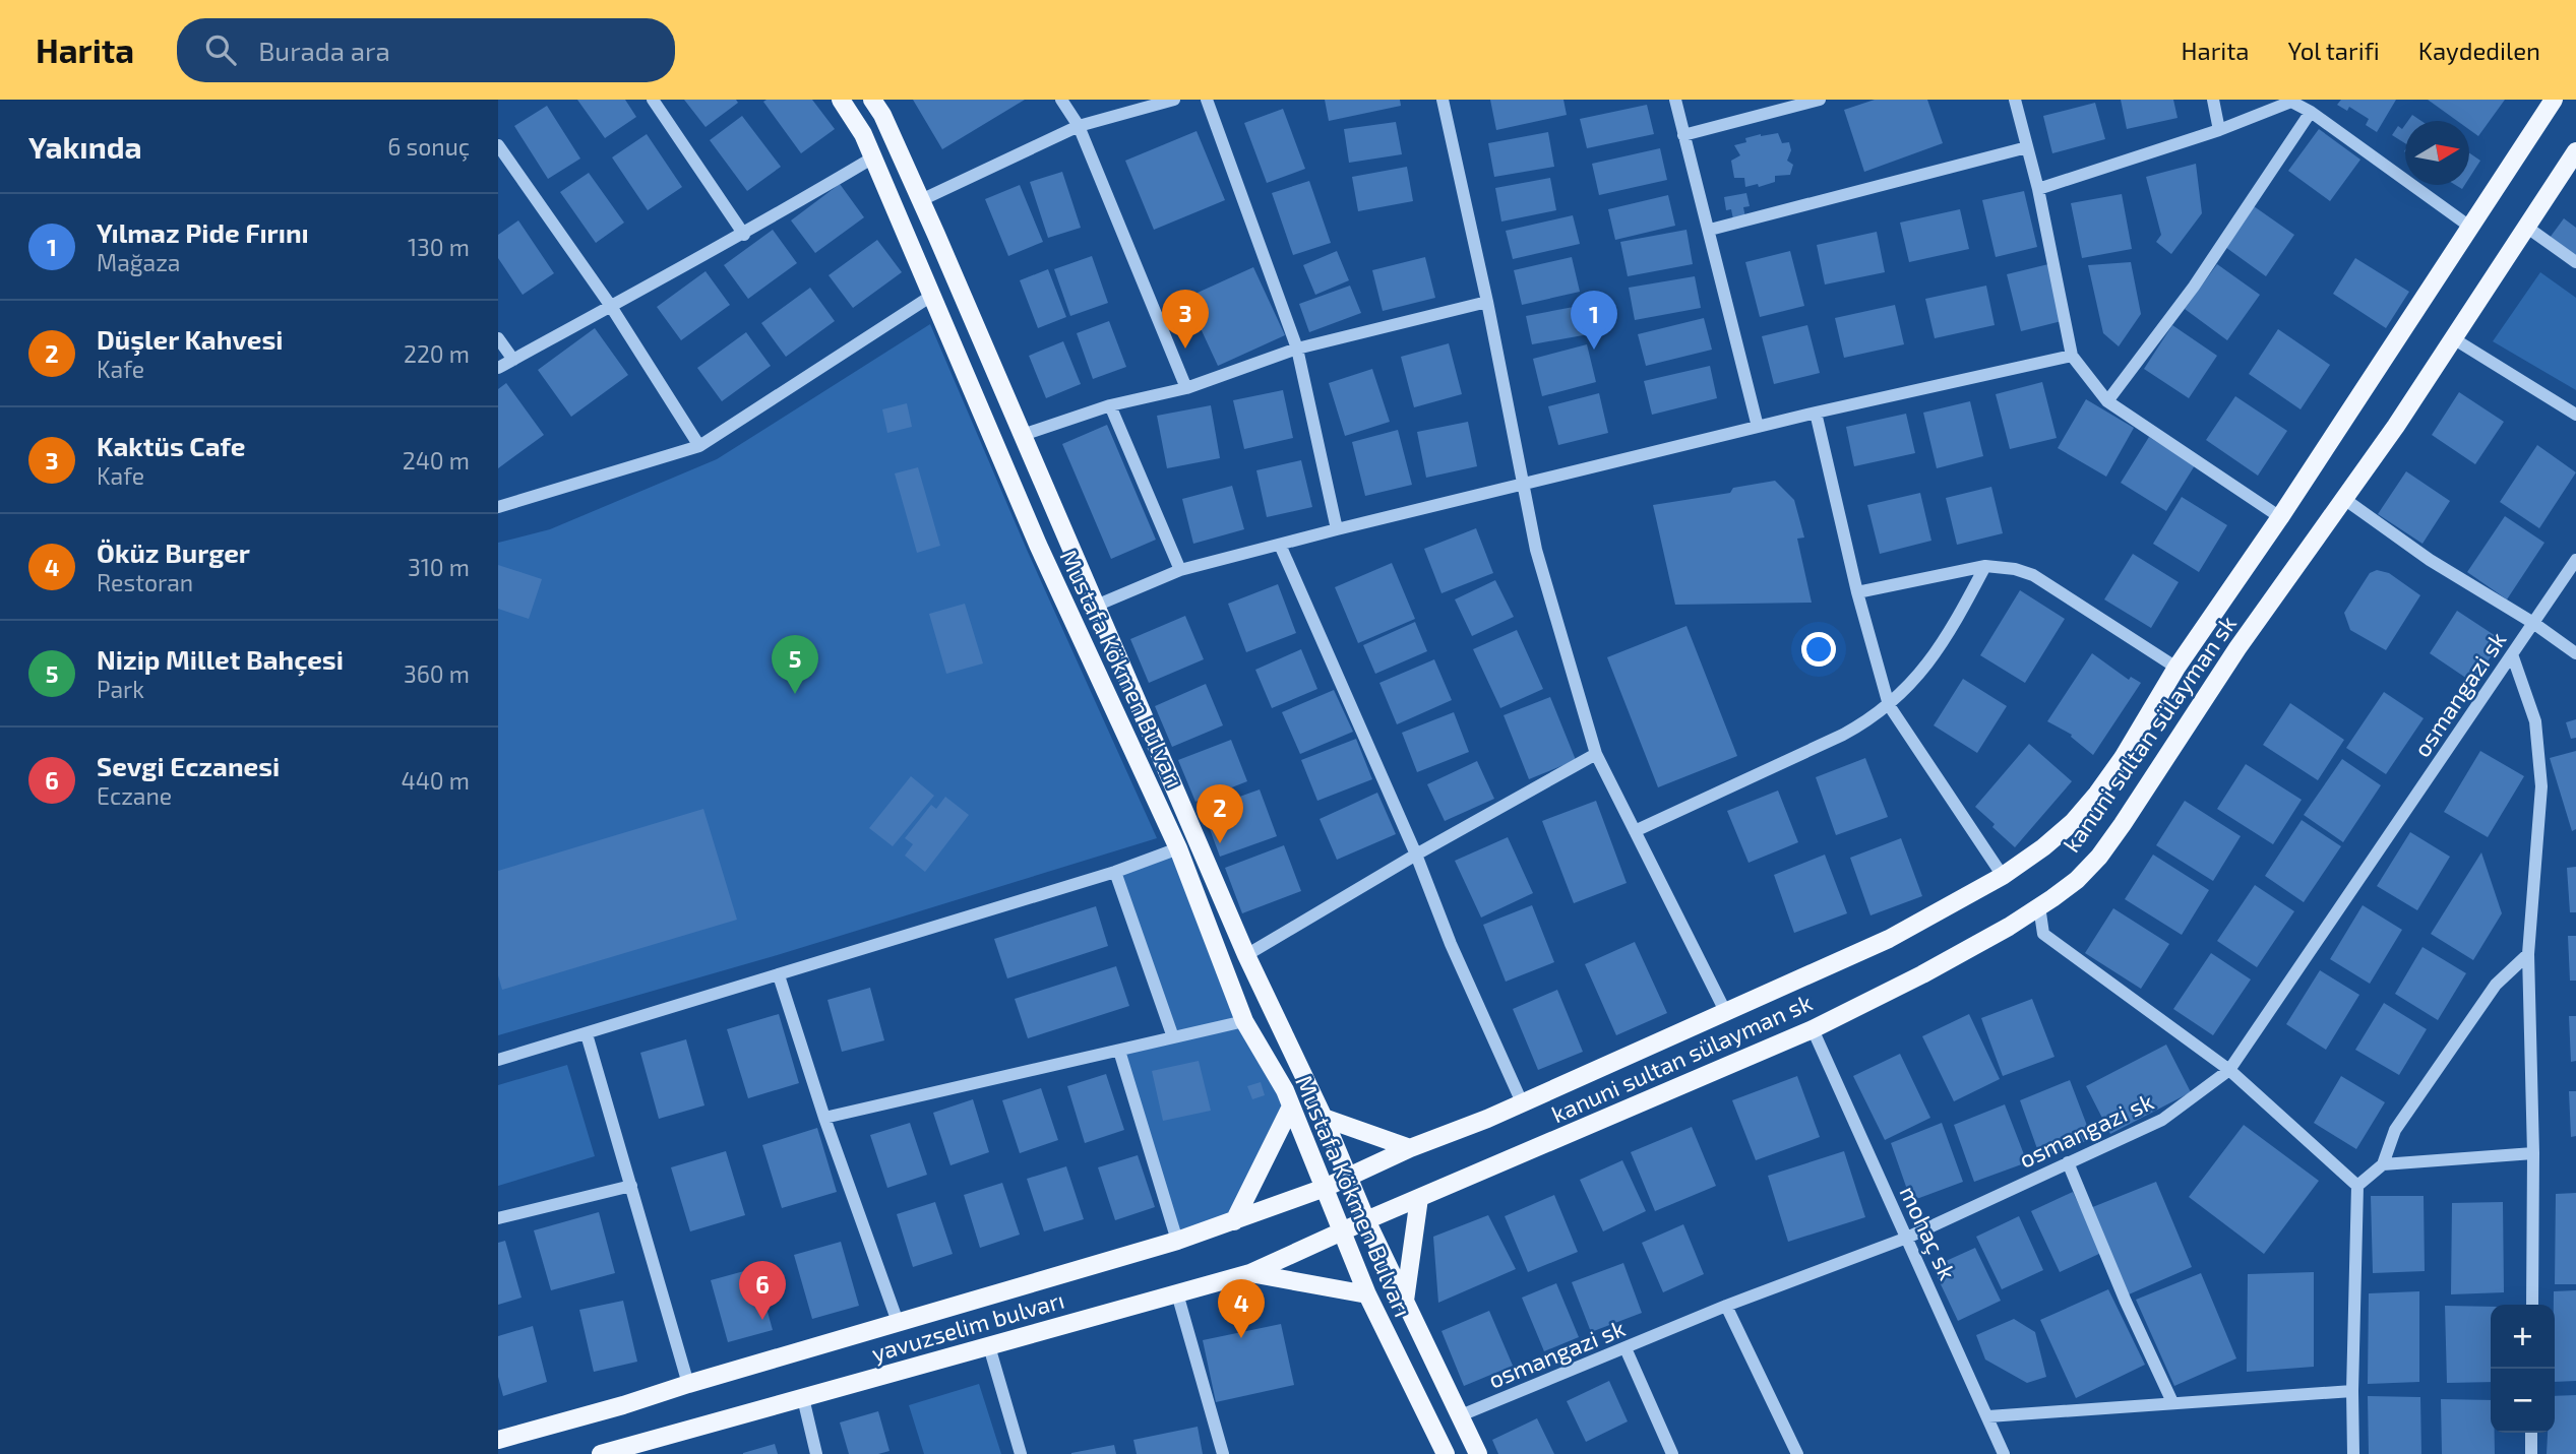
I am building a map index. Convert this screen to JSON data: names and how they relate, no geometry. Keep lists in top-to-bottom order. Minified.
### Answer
{"streets":{"main road":["Mustafa Kökmen Bulvarı","kanuni sultan sülayman sk","yavuzselim bulvarı"],"street":["osmangazi sk","mohaç sk"]},"crossings":[["Mustafa Kökmen Bulvarı","osmangazi sk"],["Mustafa Kökmen Bulvarı","kanuni sultan sülayman sk"],["Mustafa Kökmen Bulvarı","yavuzselim bulvarı"],["osmangazi sk","mohaç sk"],["kanuni sultan sülayman sk","mohaç sk"],["kanuni sultan sülayman sk","yavuzselim bulvarı"]],"north":"right","page":{"header":"Harita","search":"Burada ara","nav":["Harita","Yol tarifi","Kaydedilen"],"heading":["Yakında","6 sonuç"],"list":[{"mark":"1","name":"Yılmaz Pide Fırını","note":"Mağaza","value":"130 m"},{"mark":"2","name":"Düşler Kahvesi","note":"Kafe","value":"220 m"},{"mark":"3","name":"Kaktüs Cafe","note":"Kafe","value":"240 m"},{"mark":"4","name":"Öküz Burger","note":"Restoran","value":"310 m"},{"mark":"5","name":"Nizip Millet Bahçesi","note":"Park","value":"360 m"},{"mark":"6","name":"Sevgi Eczanesi","note":"Eczane","value":"440 m"}],"pins":["3","1","5","2","6","4"],"map_buttons":["+","−"]}}
